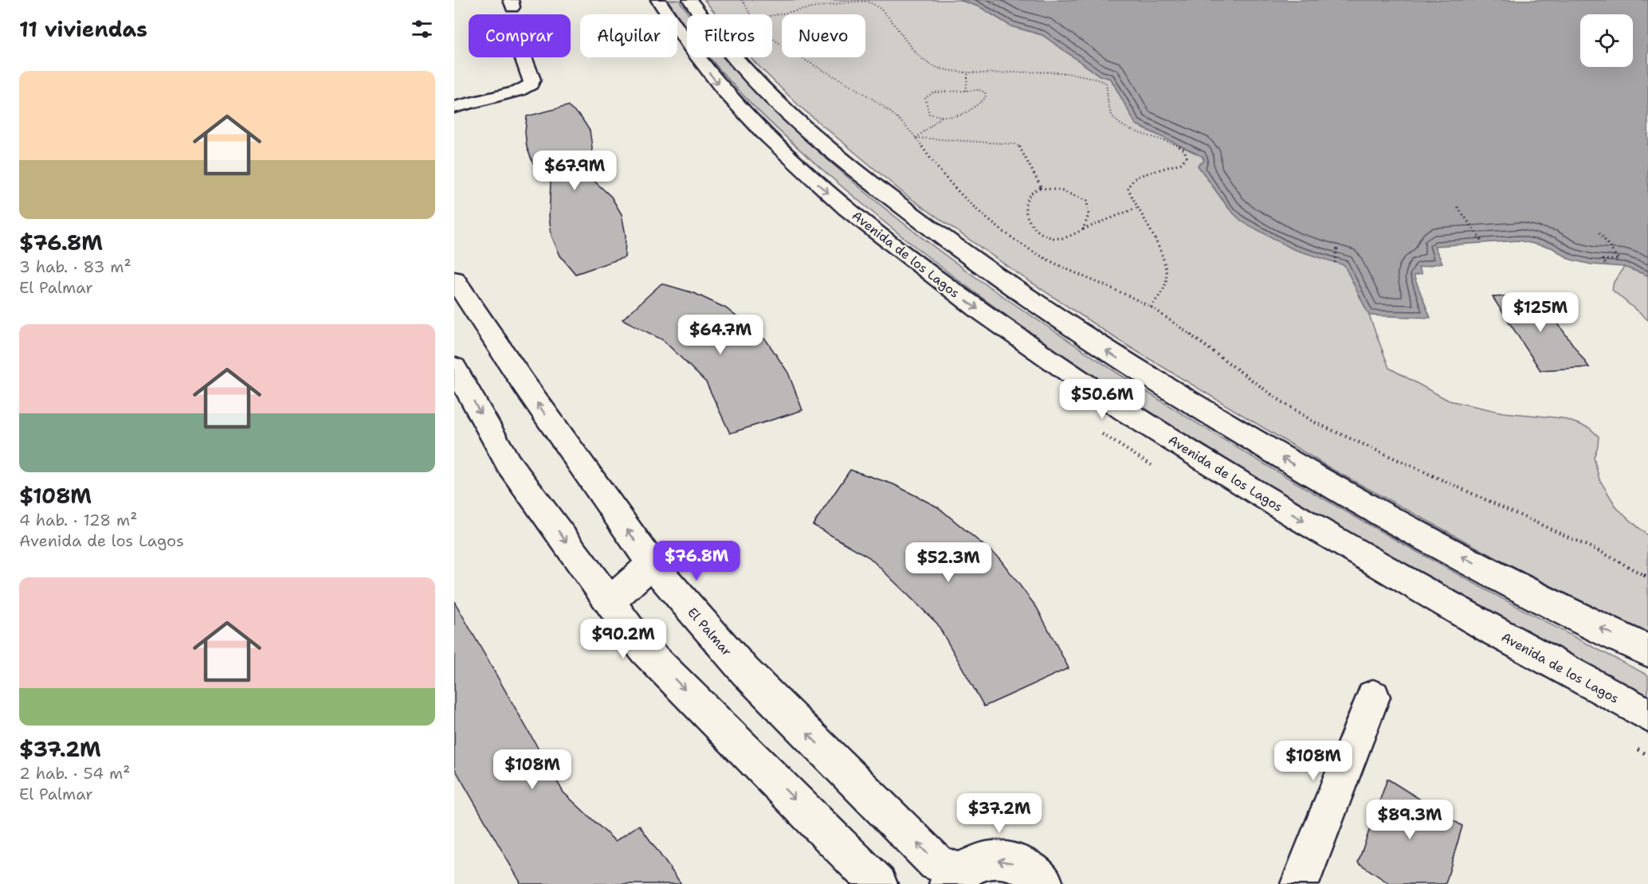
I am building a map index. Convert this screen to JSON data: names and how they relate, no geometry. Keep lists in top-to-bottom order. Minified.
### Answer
{"streets":{"street":["Avenida de los Lagos","El Palmar"]},"page":{"heading":"11 viviendas","chip":["Comprar","Alquilar","Filtros","Nuevo"],"list":[{"name":"$76.8M","note":"3 hab. · 83 m² · El Palmar"},{"name":"$108M","note":"4 hab. · 128 m² · Avenida de los Lagos"},{"name":"$37.2M","note":"2 hab. · 54 m² · El Palmar"}],"price":["$67.9M","$125M","$64.7M","$50.6M","$76.8M","$52.3M","$90.2M","$108M","$108M","$37.2M","$89.3M"]}}
